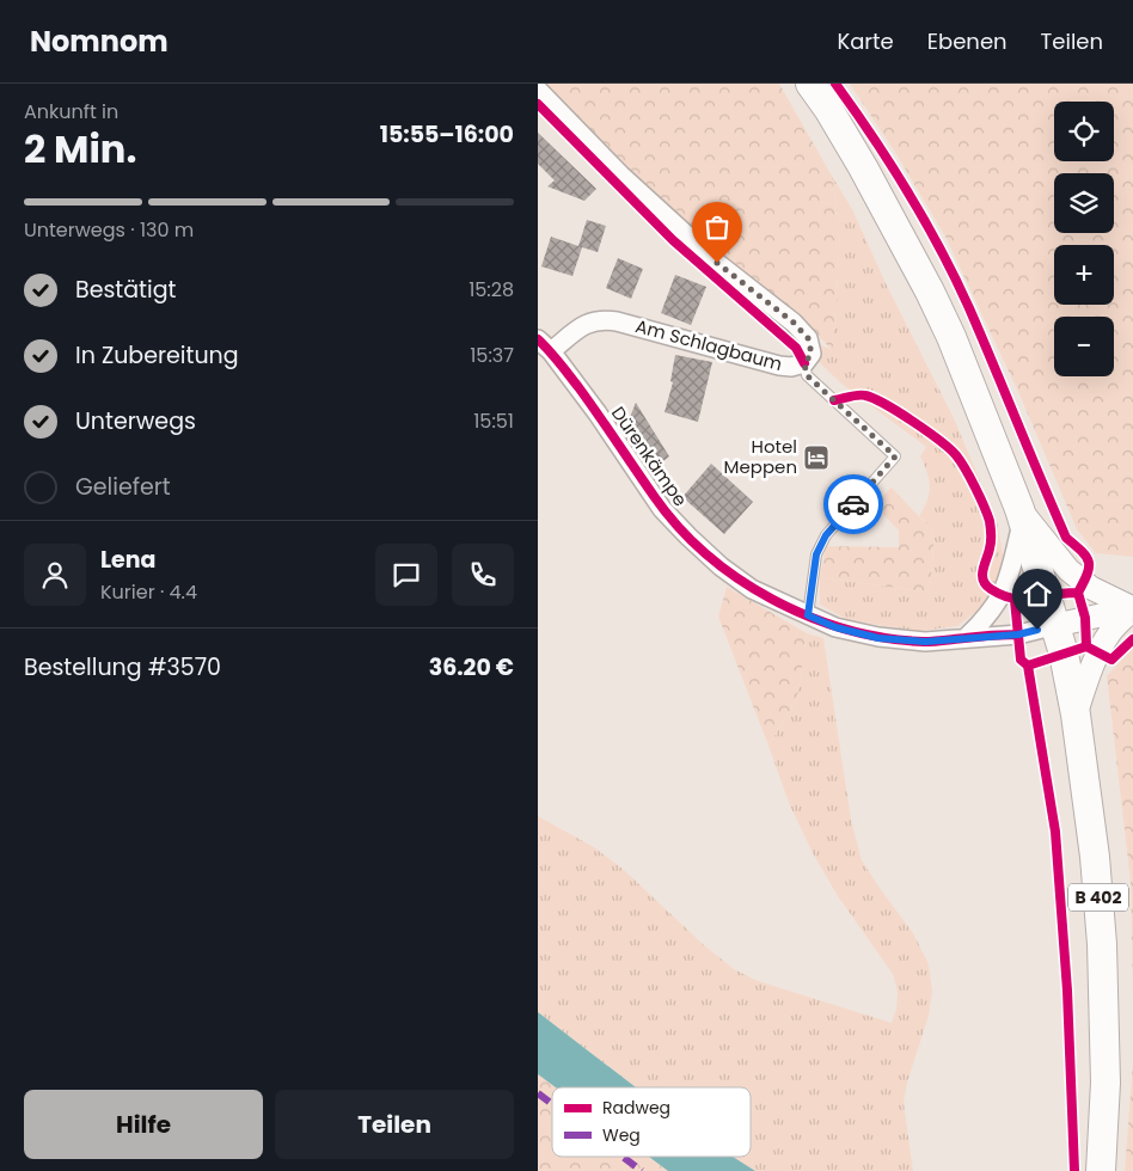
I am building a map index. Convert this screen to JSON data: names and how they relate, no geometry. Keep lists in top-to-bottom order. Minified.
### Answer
{"streets":{"main road":["B 402"],"street":["Am Schlagbaum","Dürenkämpe"]},"crossings":[["Am Schlagbaum","Dürenkämpe"],["Dürenkämpe","B 402"]],"places":{"hotel":["Hotel Meppen"]},"legend":["Radweg","Weg"],"page":{"header":"Nomnom","nav":["Karte","Ebenen","Teilen"],"heading":["2 Min.","Ankunft in","15:55–16:00"],"panel":["Lena","Kurier · 4.4","Bestellung #3570","36.20 €"],"map_buttons":["+","−"],"bar":"Unterwegs · 130 m","list":[["Bestätigt","15:28"],["In Zubereitung","15:37"],["Unterwegs","15:51"],"Geliefert"],"buttons":["Hilfe","Teilen"]}}
